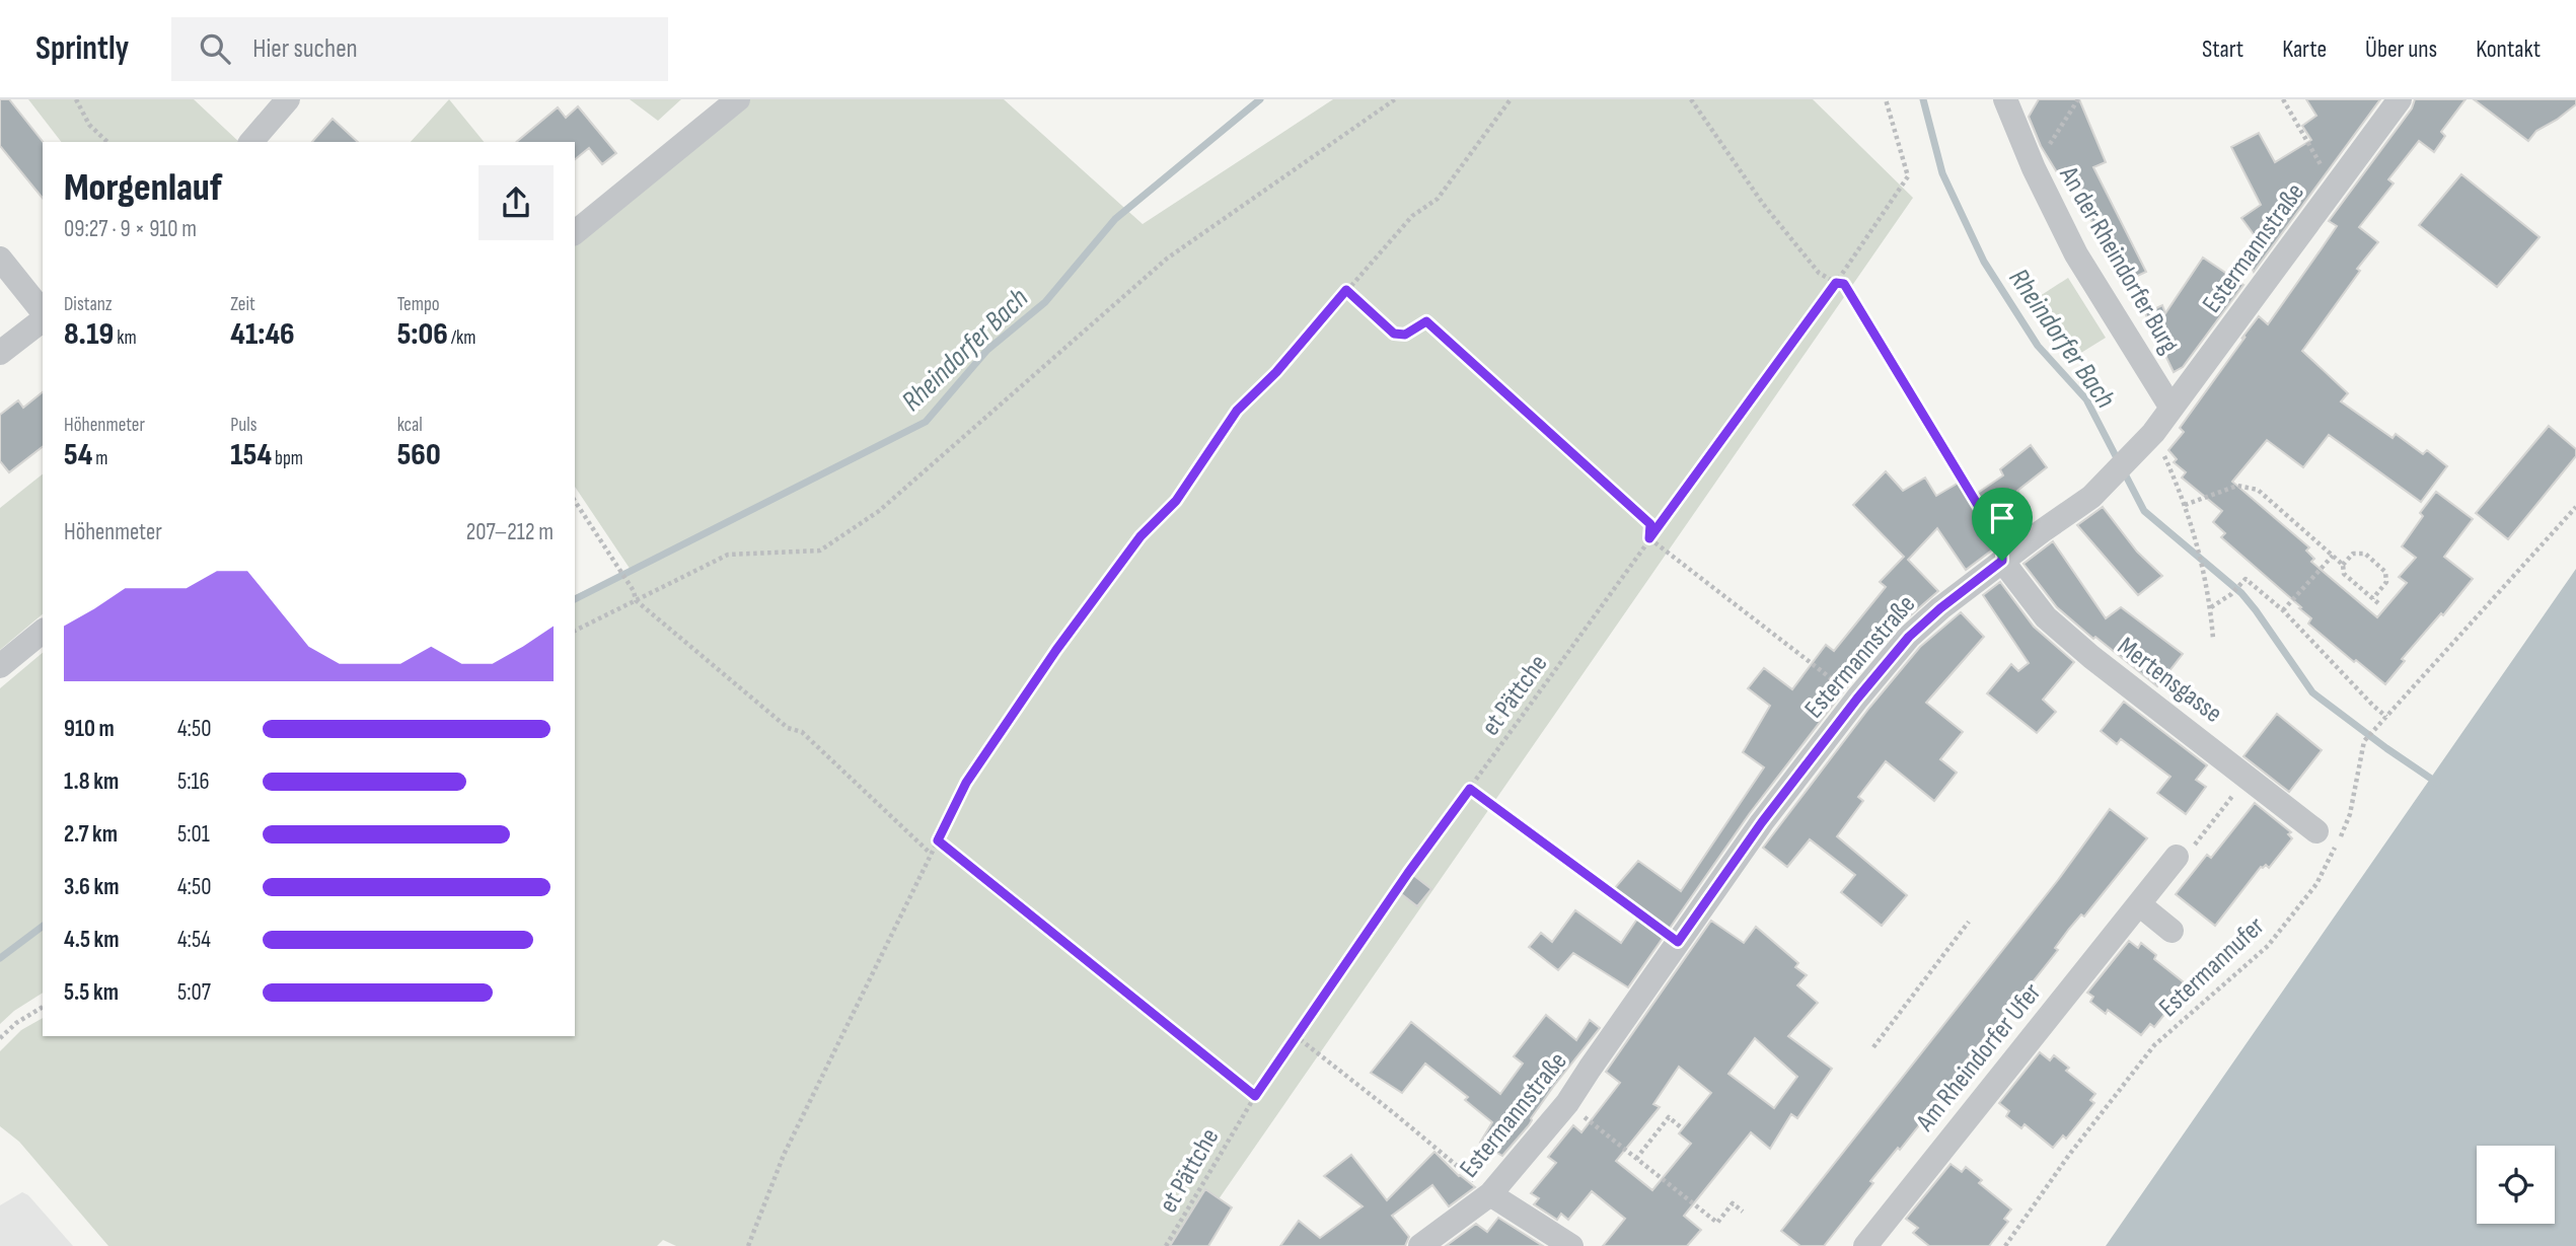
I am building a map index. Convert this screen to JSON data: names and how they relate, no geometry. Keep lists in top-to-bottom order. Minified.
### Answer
{"streets":{"street":["Estermannstraße","An der Rheindorfer Burg","Mertensgasse","Am Rheindorfer Ufer"],"path":["et Pättche","Estermannufer"]},"crossings":[["Estermannstraße","An der Rheindorfer Burg"],["Estermannstraße","Mertensgasse"]],"water":["Rheindorfer Bach"],"page":{"header":"Sprintly","search":"Hier suchen","nav":["Start","Karte","Über uns","Kontakt"],"heading":["Morgenlauf","09:27 · 9 × 910 m"],"stats":[["Distanz","8.19 km"],["Zeit","41:46"],["Tempo","5:06 /km"],["Höhenmeter","54 m"],["Puls","154 bpm"],["kcal","560"]],"chart":["Höhenmeter","207–212 m"],"list":[{"name":"910 m","note":"4:50"},{"name":"1.8 km","note":"5:16"},{"name":"2.7 km","note":"5:01"},{"name":"3.6 km","note":"4:50"},{"name":"4.5 km","note":"4:54"},{"name":"5.5 km","note":"5:07"}]}}
